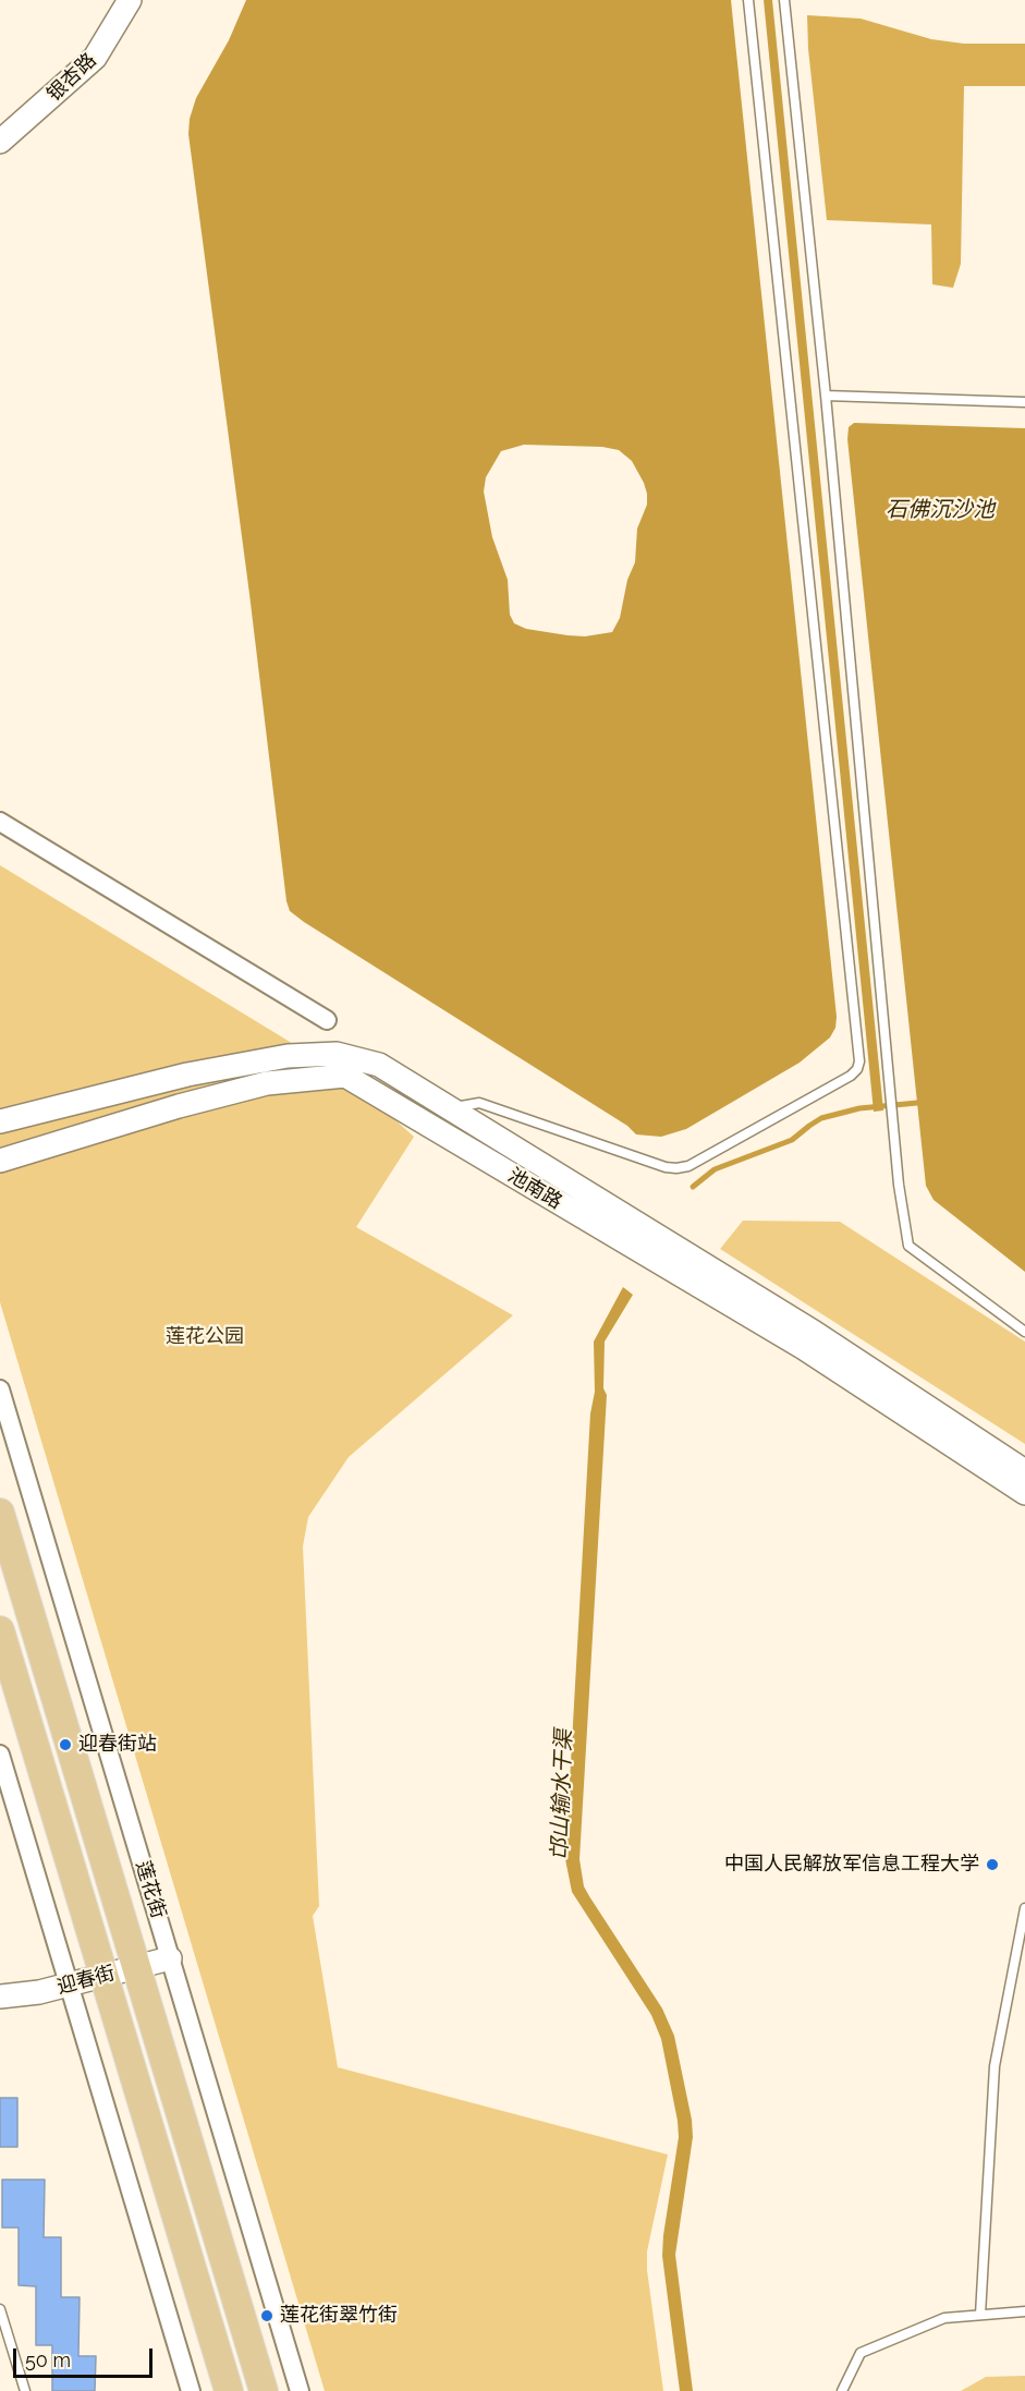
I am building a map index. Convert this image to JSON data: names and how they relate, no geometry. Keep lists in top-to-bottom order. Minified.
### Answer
{"streets":{"main road":["莲花街"],"street":["银杏路","池南路","迎春街"]},"crossings":[["莲花街","迎春街"]],"water":["石佛沉沙池","邙山输水干渠"],"parks":["莲花公园"],"places":["迎春街站","中国人民解放军信息工程大学","莲花街翠竹街"],"scale_bar":"50 m"}
